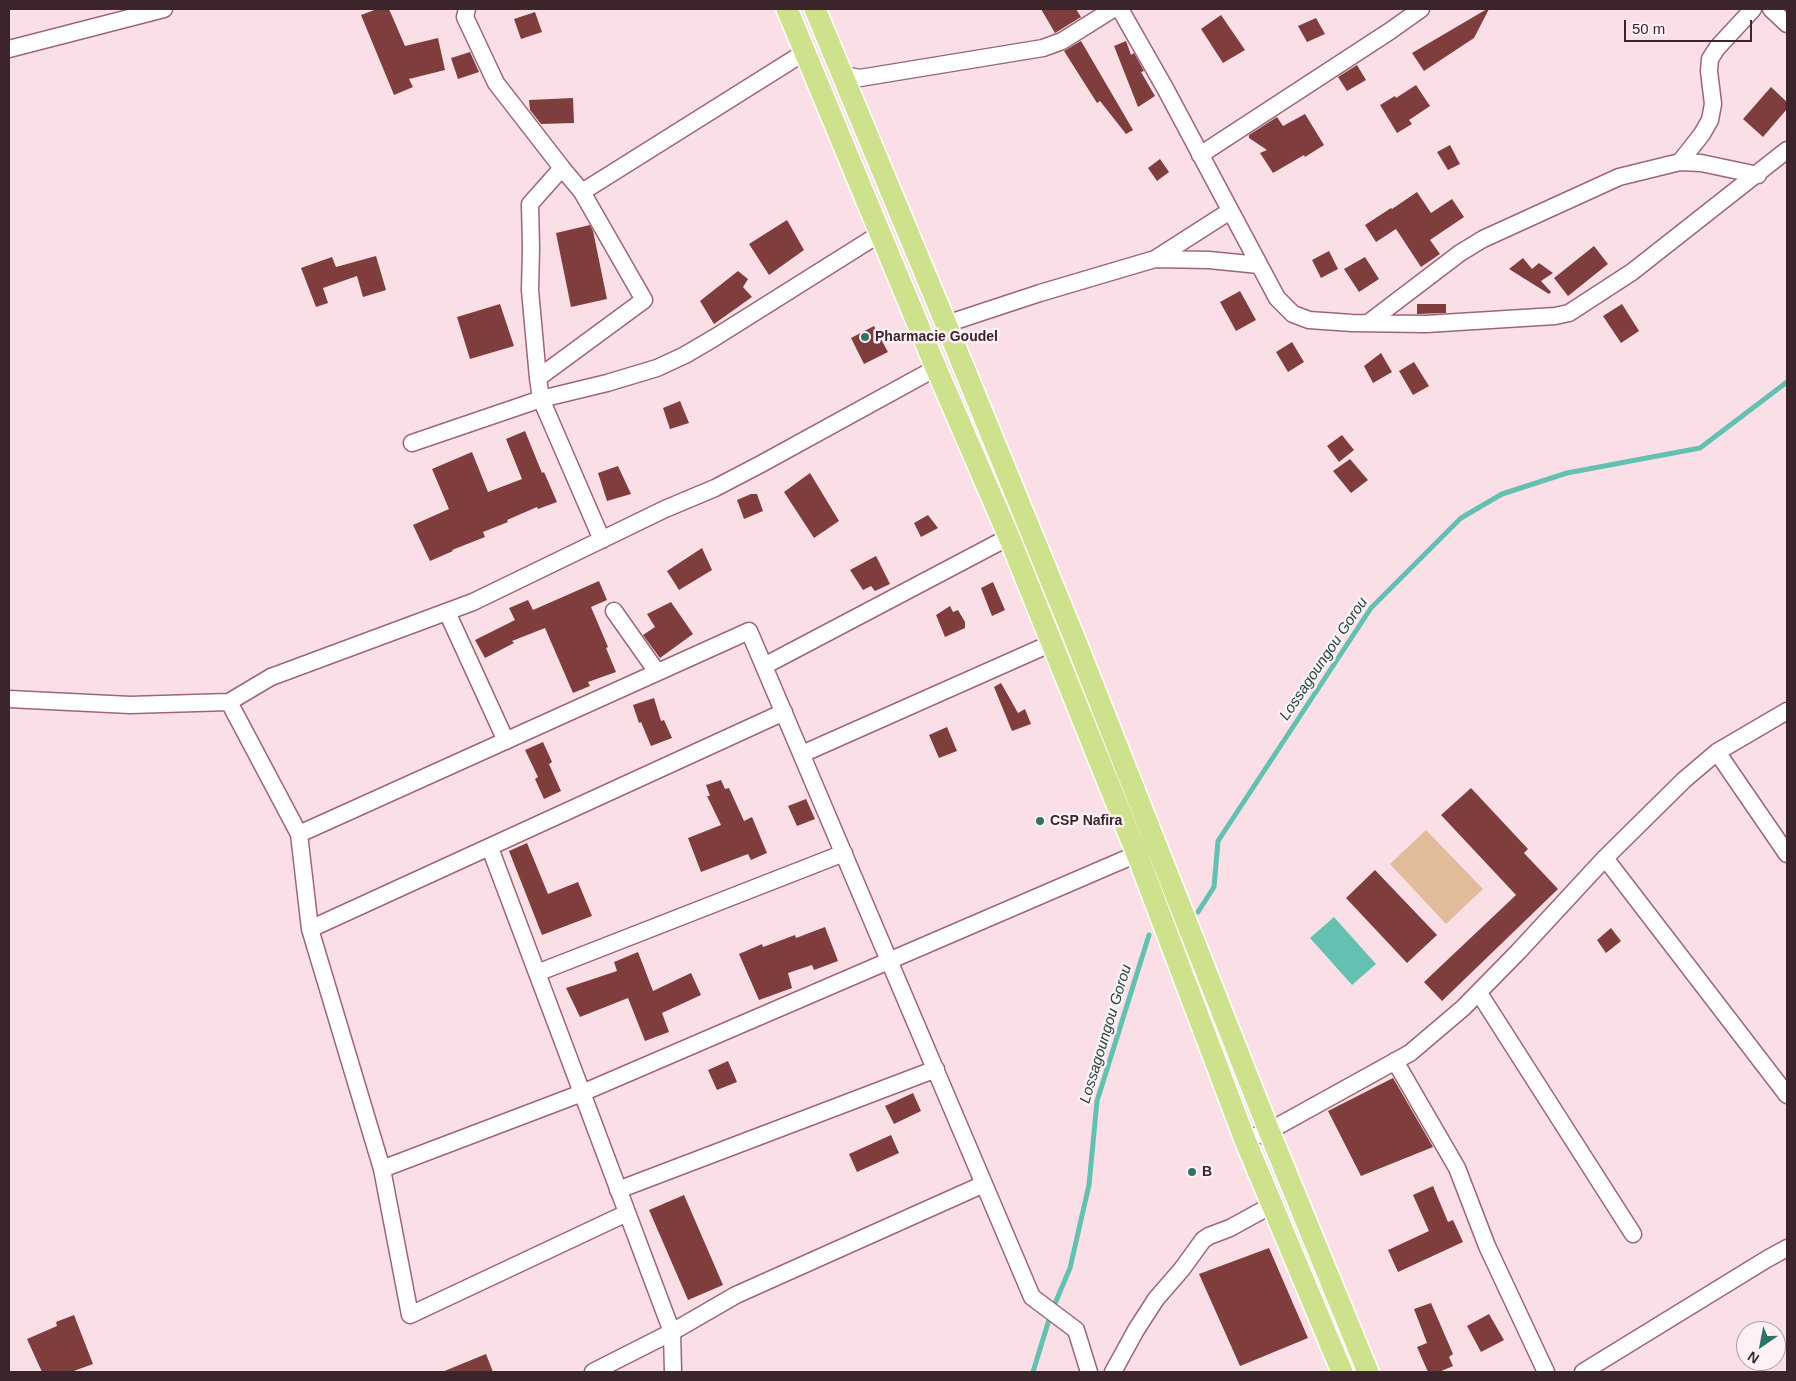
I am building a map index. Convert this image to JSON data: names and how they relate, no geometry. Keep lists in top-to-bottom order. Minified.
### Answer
{"water":["Lossagoungou Gorou"],"places":["Pharmacie Goudel","CSP Nafira","B"],"scale_bar":"50 m","north":"bottom left"}
